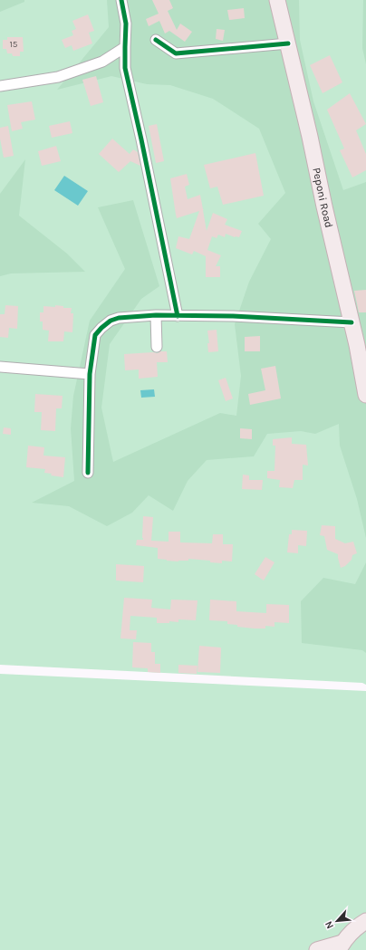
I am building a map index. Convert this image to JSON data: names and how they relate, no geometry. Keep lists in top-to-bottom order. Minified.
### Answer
{"streets":{"main road":["Peponi Road"]},"house_numbers":["15"],"north":"bottom left"}
